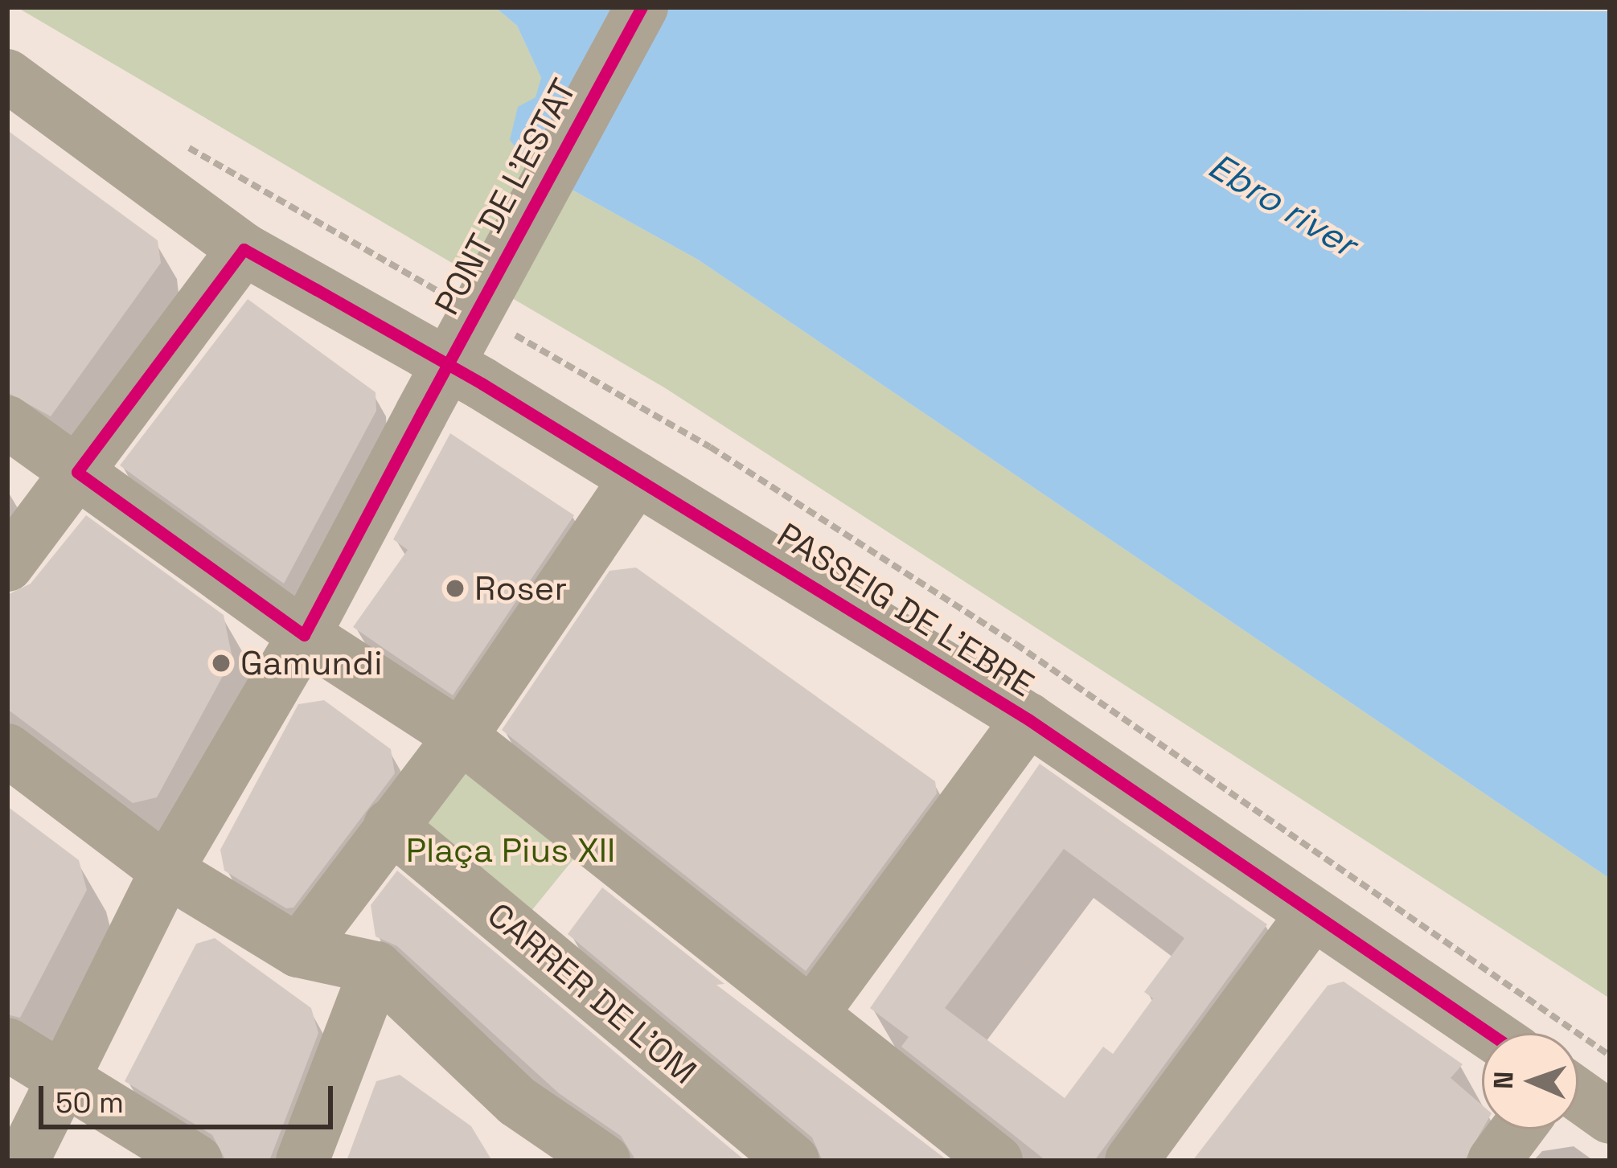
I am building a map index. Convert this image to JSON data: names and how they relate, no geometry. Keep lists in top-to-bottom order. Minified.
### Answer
{"streets":{"street":["PONT DE L'ESTAT","PASSEIG DE L'EBRE","CARRER DE L'OM"]},"water":["Ebro river"],"parks":["Plaça Pius XII"],"places":["Roser","Gamundi"],"scale_bar":"50 m","north":"left"}
